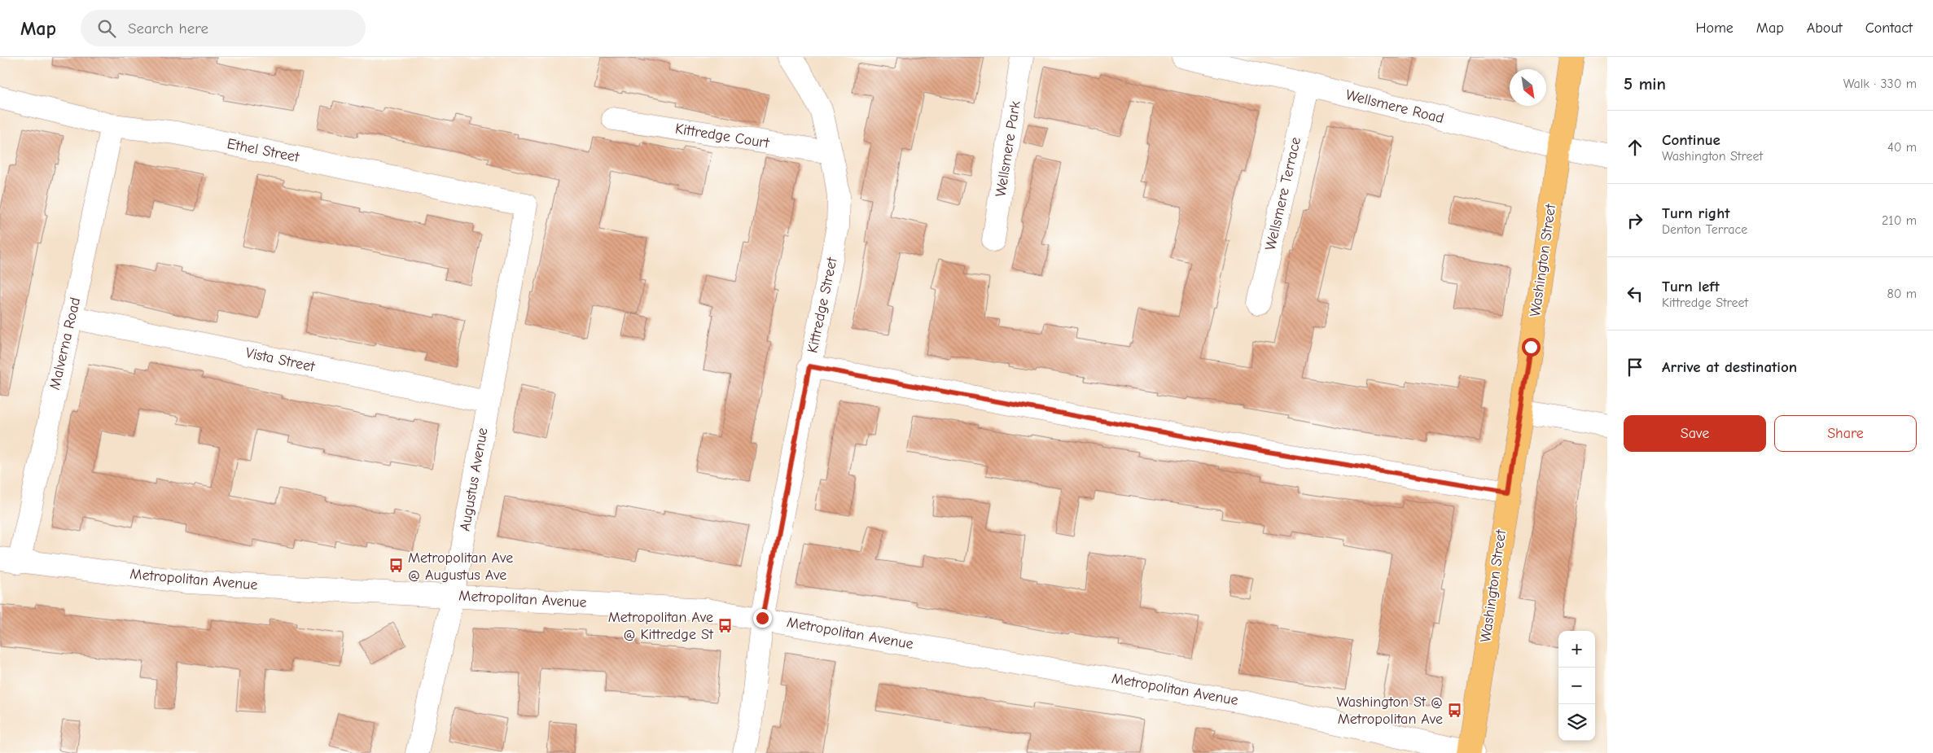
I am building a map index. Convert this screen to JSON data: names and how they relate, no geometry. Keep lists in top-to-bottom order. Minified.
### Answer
{"streets":{"main road":["Washington Street"],"street":["Wellsmere Road","Kittredge Court","Wellsmere Park","Ethel Street","Wellsmere Terrace","Kittredge Street","Malverna Road","Vista Street","Augustus Avenue","Metropolitan Avenue"]},"crossings":[["Wellsmere Road","Wellsmere Terrace"],["Wellsmere Road","Washington Street"],["Kittredge Court","Kittredge Street"],["Ethel Street","Malverna Road"],["Ethel Street","Augustus Avenue"],["Washington Street","Metropolitan Avenue"],["Kittredge Street","Metropolitan Avenue"],["Malverna Road","Vista Street"],["Malverna Road","Metropolitan Avenue"],["Vista Street","Augustus Avenue"],["Augustus Avenue","Metropolitan Avenue"]],"places":{"bus stop":["Metropolitan Ave @ Augustus Ave","Metropolitan Ave @ Kittredge St","Washington St @ Metropolitan Ave"]},"north":"bottom right","page":{"header":"Map","search":"Search here","nav":["Home","Map","About","Contact"],"heading":["5 min","Walk · 330 m"],"list":[["Continue","Washington Street","40 m"],["Turn right","Denton Terrace","210 m"],["Turn left","Kittredge Street","80 m"],"Arrive at destination"],"buttons":["Save","Share"],"map_buttons":["+","−"]}}
